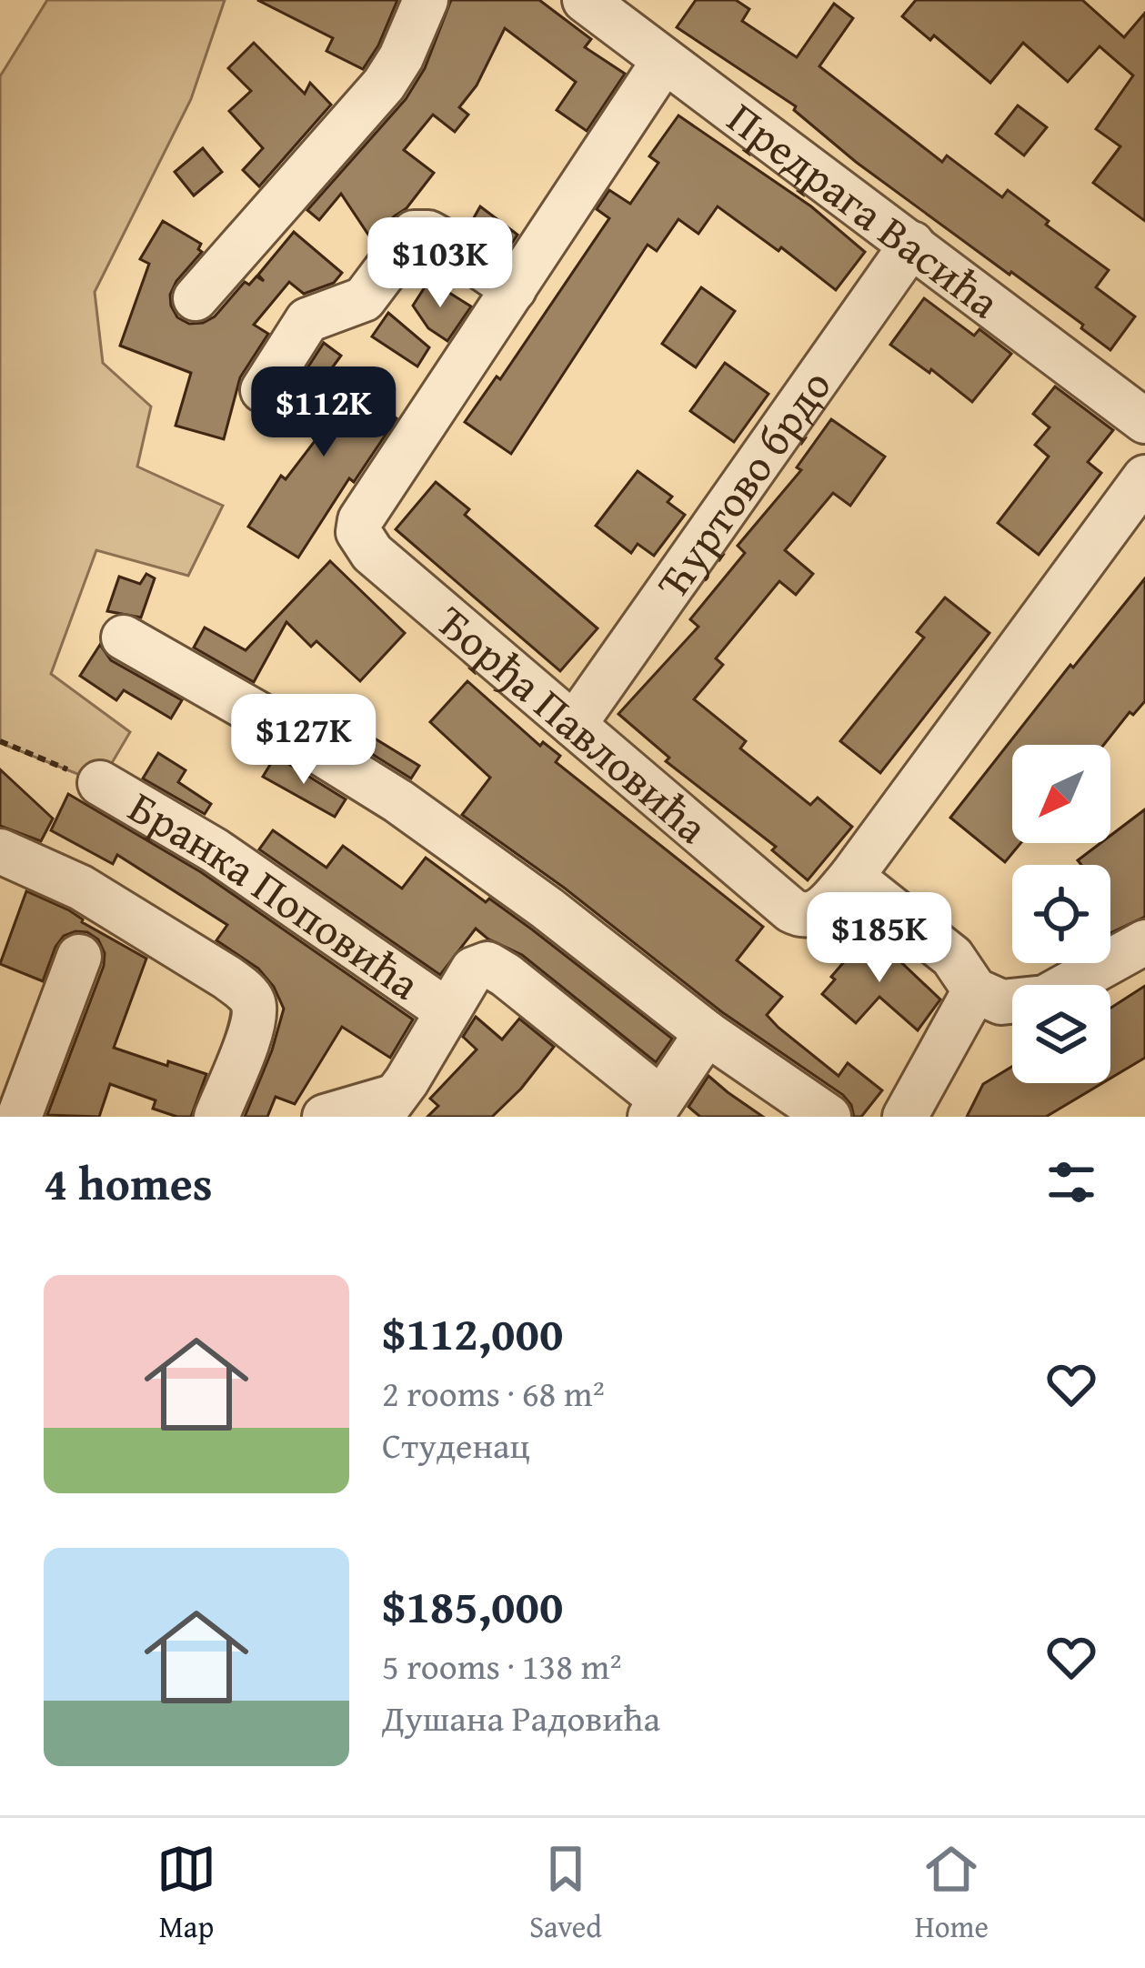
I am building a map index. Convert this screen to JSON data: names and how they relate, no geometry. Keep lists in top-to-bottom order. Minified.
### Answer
{"streets":{"street":["Предрага Васића","Ћуртово брдо","Ђорђа Павловића","Бранка Поповића"]},"crossings":[["Предрага Васића","Ћуртово брдо"],["Ћуртово брдо","Ђорђа Павловића"]],"north":"bottom left","page":{"price":["$103K","$112K","$127K","$185K"],"heading":"4 homes","list":[{"name":"$112,000","note":"2 rooms · 68 m² · Студенац"},{"name":"$185,000","note":"5 rooms · 138 m² · Душана Радовића"}],"tabs":["Map","Saved","Home"]}}
